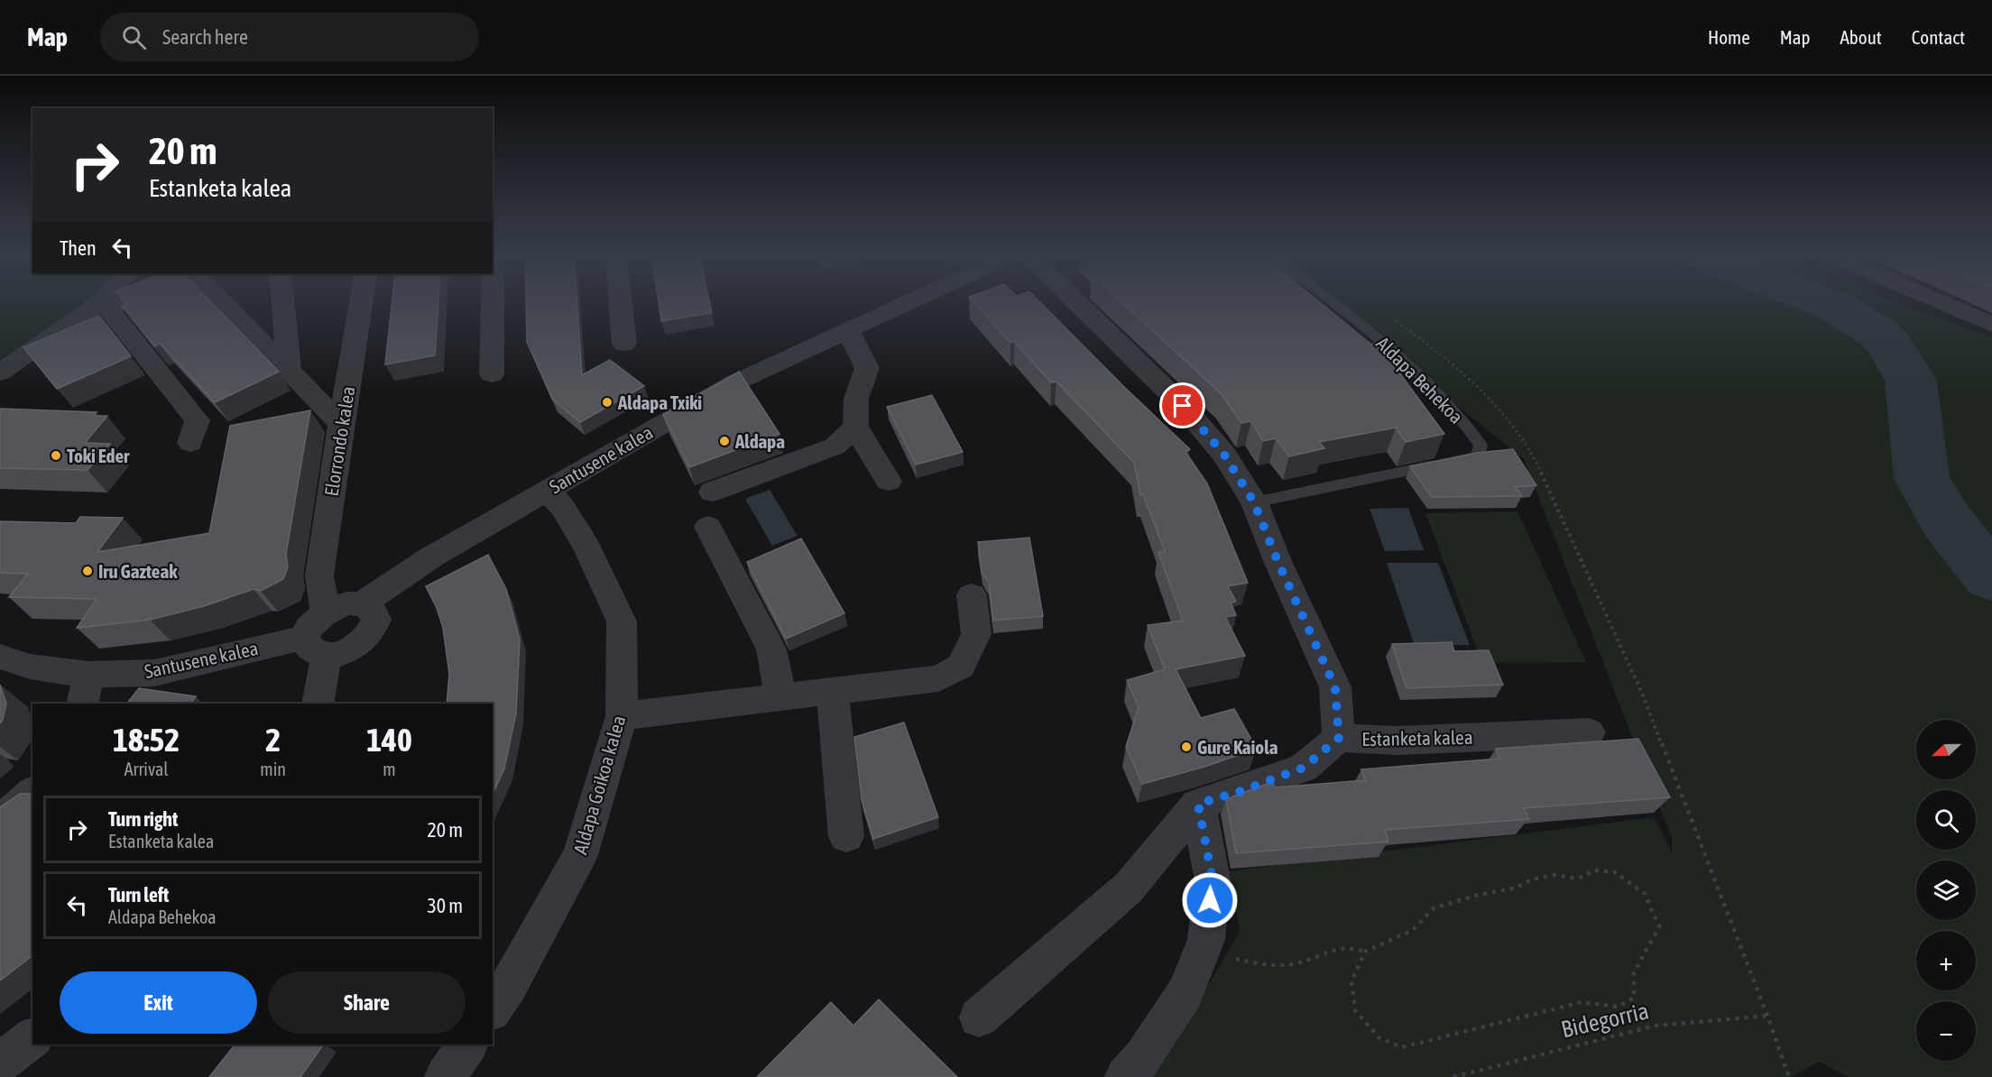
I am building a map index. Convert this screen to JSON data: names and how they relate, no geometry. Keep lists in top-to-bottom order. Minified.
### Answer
{"streets":{"street":["Elorrondo kalea","Santusene kalea","Estanketa kalea","Aldapa Goikoa kalea"],"lane":["Aldapa Behekoa"],"path":["Bidegorria"]},"crossings":[["Elorrondo kalea","Santusene kalea"],["Santusene kalea","Aldapa Goikoa kalea"]],"places":["Aldapa Txiki","Aldapa","Toki Eder","Iru Gazteak","Gure Kaiola"],"north":"left","page":{"header":"Map","search":"Search here","nav":["Home","Map","About","Contact"],"turn":["20 m","Estanketa kalea"],"then":"Then","eta":["18:52","Arrival","2","min","140","m"],"map_buttons":["+","−"],"list":[{"name":"Turn right","note":"Estanketa kalea","value":"20 m"},{"name":"Turn left","note":"Aldapa Behekoa","value":"30 m"}],"buttons":["Exit","Share"]}}
